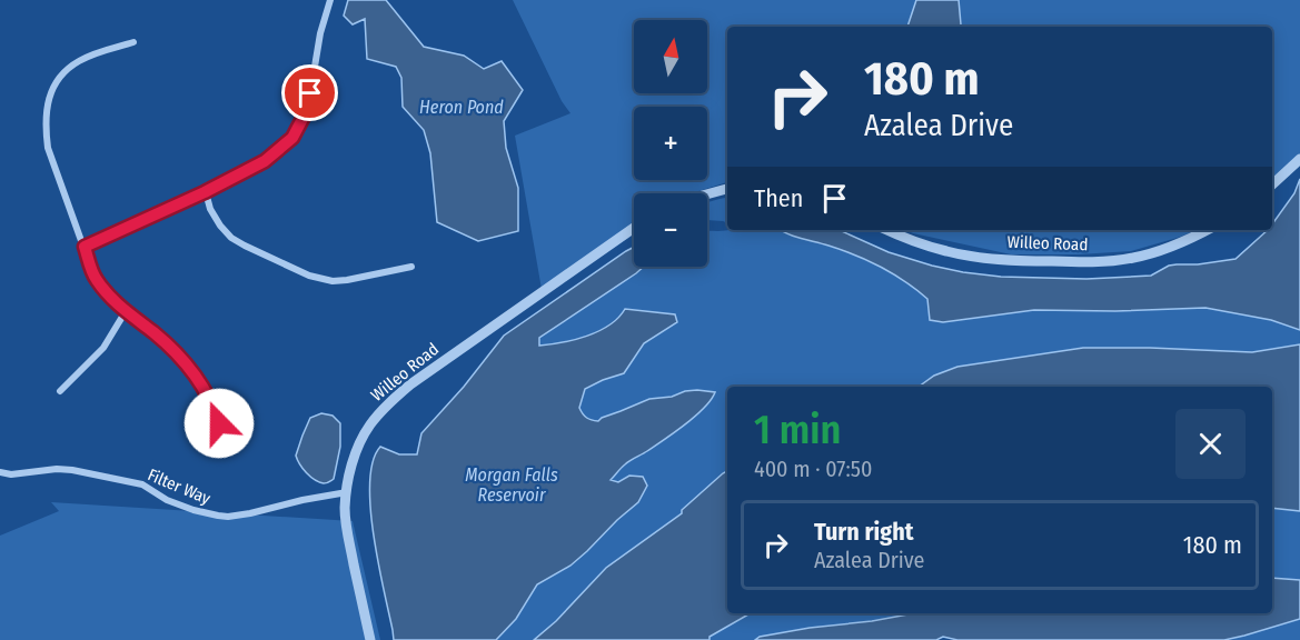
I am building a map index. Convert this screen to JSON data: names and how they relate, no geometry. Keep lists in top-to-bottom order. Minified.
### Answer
{"streets":{"street":["Willeo Road","Filter Way"]},"crossings":[["Willeo Road","Filter Way"]],"water":["Heron Pond","Morgan Falls Reservoir"],"north":"top","page":{"map_buttons":["+","−"],"turn":["180 m","Azalea Drive"],"then":"Then","heading":["1 min","400 m · 07:50"],"list":[{"name":"Turn right","note":"Azalea Drive","value":"180 m"}]}}
